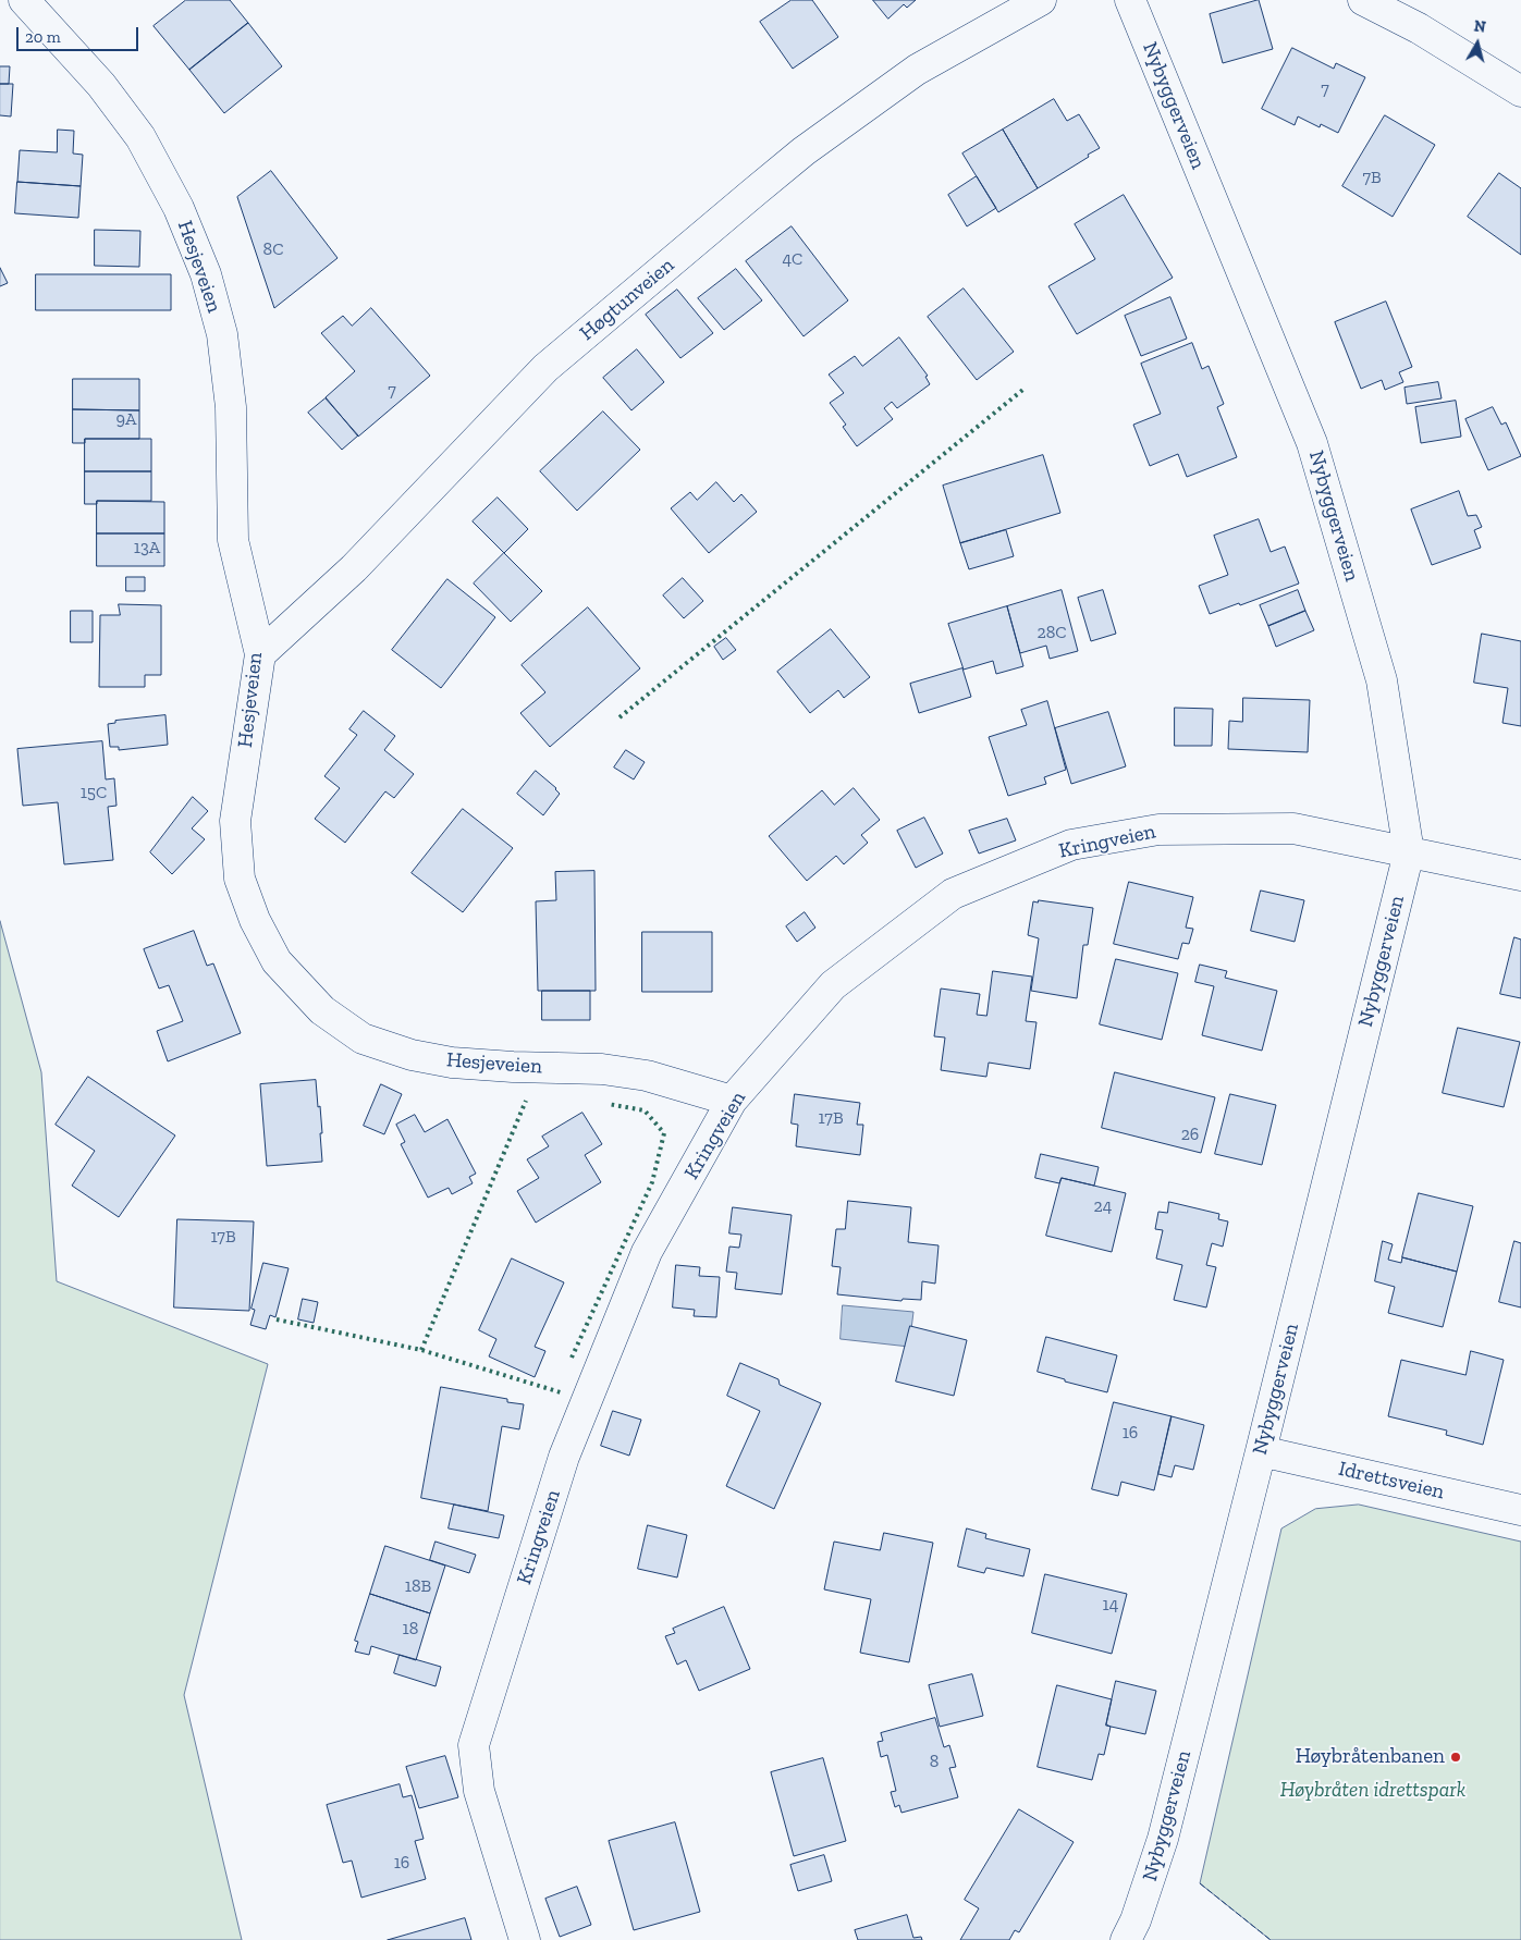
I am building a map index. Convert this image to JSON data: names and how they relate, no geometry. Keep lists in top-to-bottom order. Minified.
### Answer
{"streets":{"street":["Nybyggerveien","Hesjeveien","Høgtunveien","Kringveien","Idrettsveien"]},"crossings":[["Nybyggerveien","Kringveien"],["Nybyggerveien","Idrettsveien"],["Hesjeveien","Høgtunveien"],["Hesjeveien","Kringveien"]],"parks":["Høybråten idrettspark"],"places":["Høybråtenbanen"],"house_numbers":["7","7B","8C","4C","7","9A","13A","28C","15C","17B","26","24","17B","16","18B","14","18","8","16"],"scale_bar":"20 m","north":"top"}
